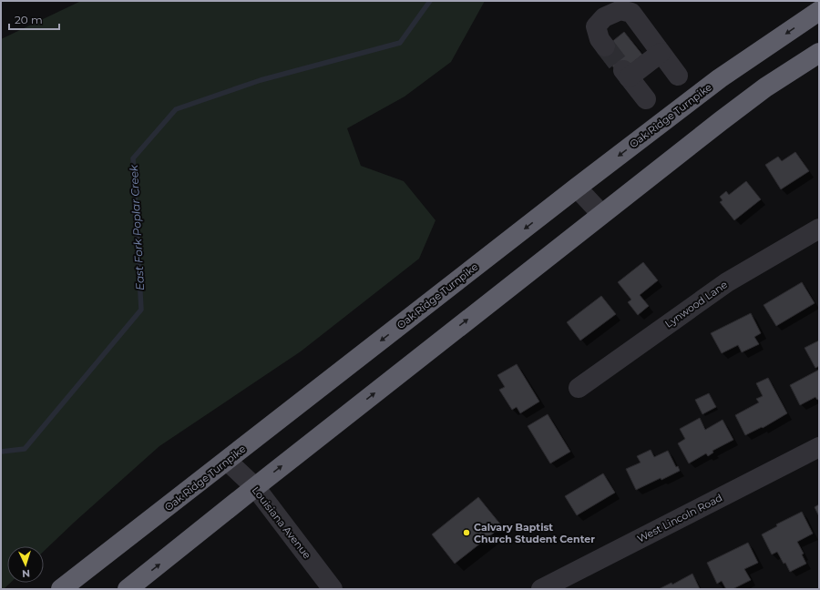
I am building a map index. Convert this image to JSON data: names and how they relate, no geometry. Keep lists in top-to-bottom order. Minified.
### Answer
{"streets":{"highway":["Oak Ridge Turnpike"],"street":["Lynwood Lane","West Lincoln Road","Louisiana Avenue"]},"crossings":[["Oak Ridge Turnpike","Louisiana Avenue"]],"water":["East Fork Poplar Creek"],"places":["Calvary Baptist Church Student Center"],"scale_bar":"20 m","north":"bottom"}
